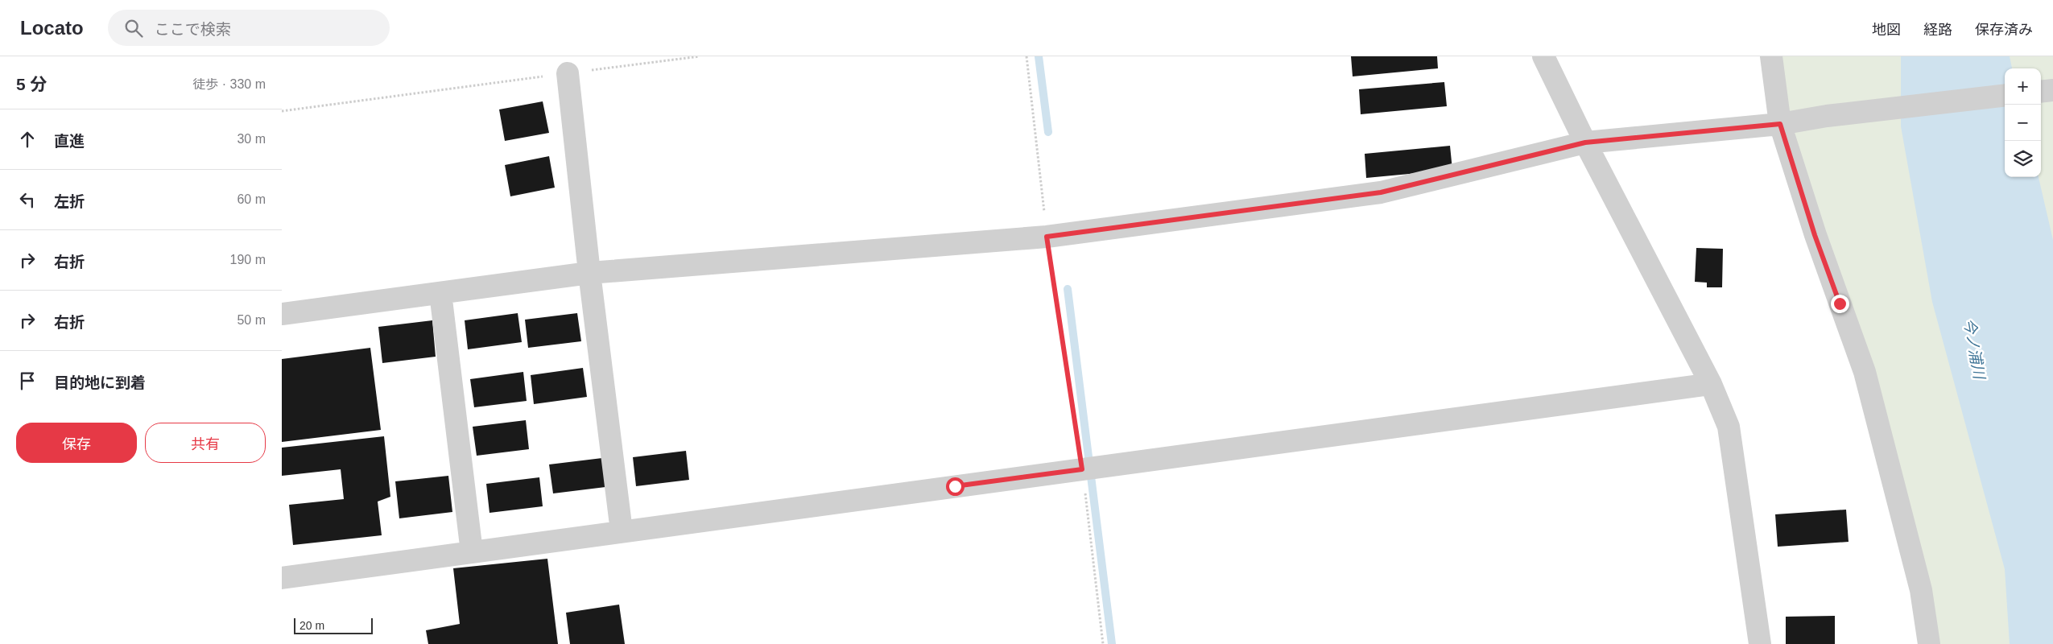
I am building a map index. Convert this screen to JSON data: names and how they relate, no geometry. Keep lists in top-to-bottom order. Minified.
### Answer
{"water":["今ノ浦川"],"scale_bar":"20 m","page":{"header":"Locato","search":"ここで検索","nav":["地図","経路","保存済み"],"heading":["5 分","徒歩 · 330 m"],"map_buttons":["+","−"],"list":[["直進","30 m"],["左折","60 m"],["右折","190 m"],["右折","50 m"],"目的地に到着"],"buttons":["保存","共有"],"scale":"20 m"}}
